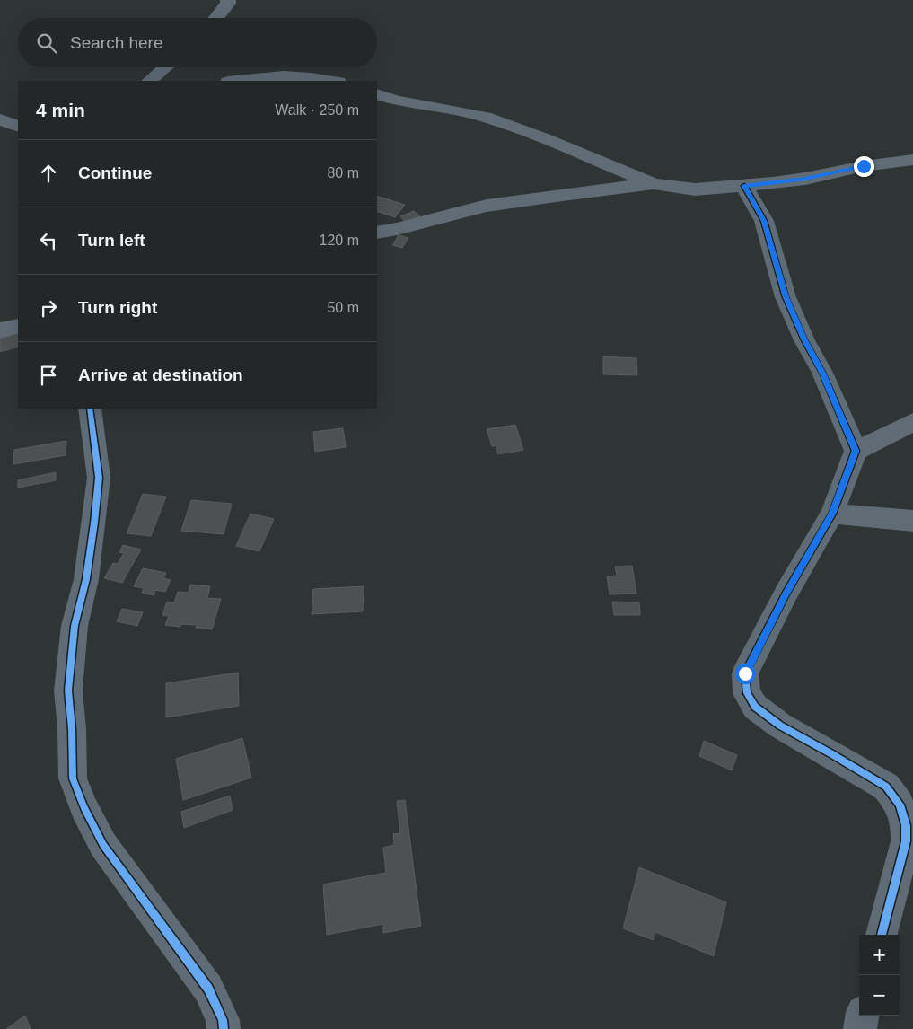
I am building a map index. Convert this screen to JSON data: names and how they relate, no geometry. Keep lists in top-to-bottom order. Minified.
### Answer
{"page":{"search":"Search here","heading":["4 min","Walk · 250 m"],"list":[["Continue","80 m"],["Turn left","120 m"],["Turn right","50 m"],"Arrive at destination"],"map_buttons":["+","−"]}}
